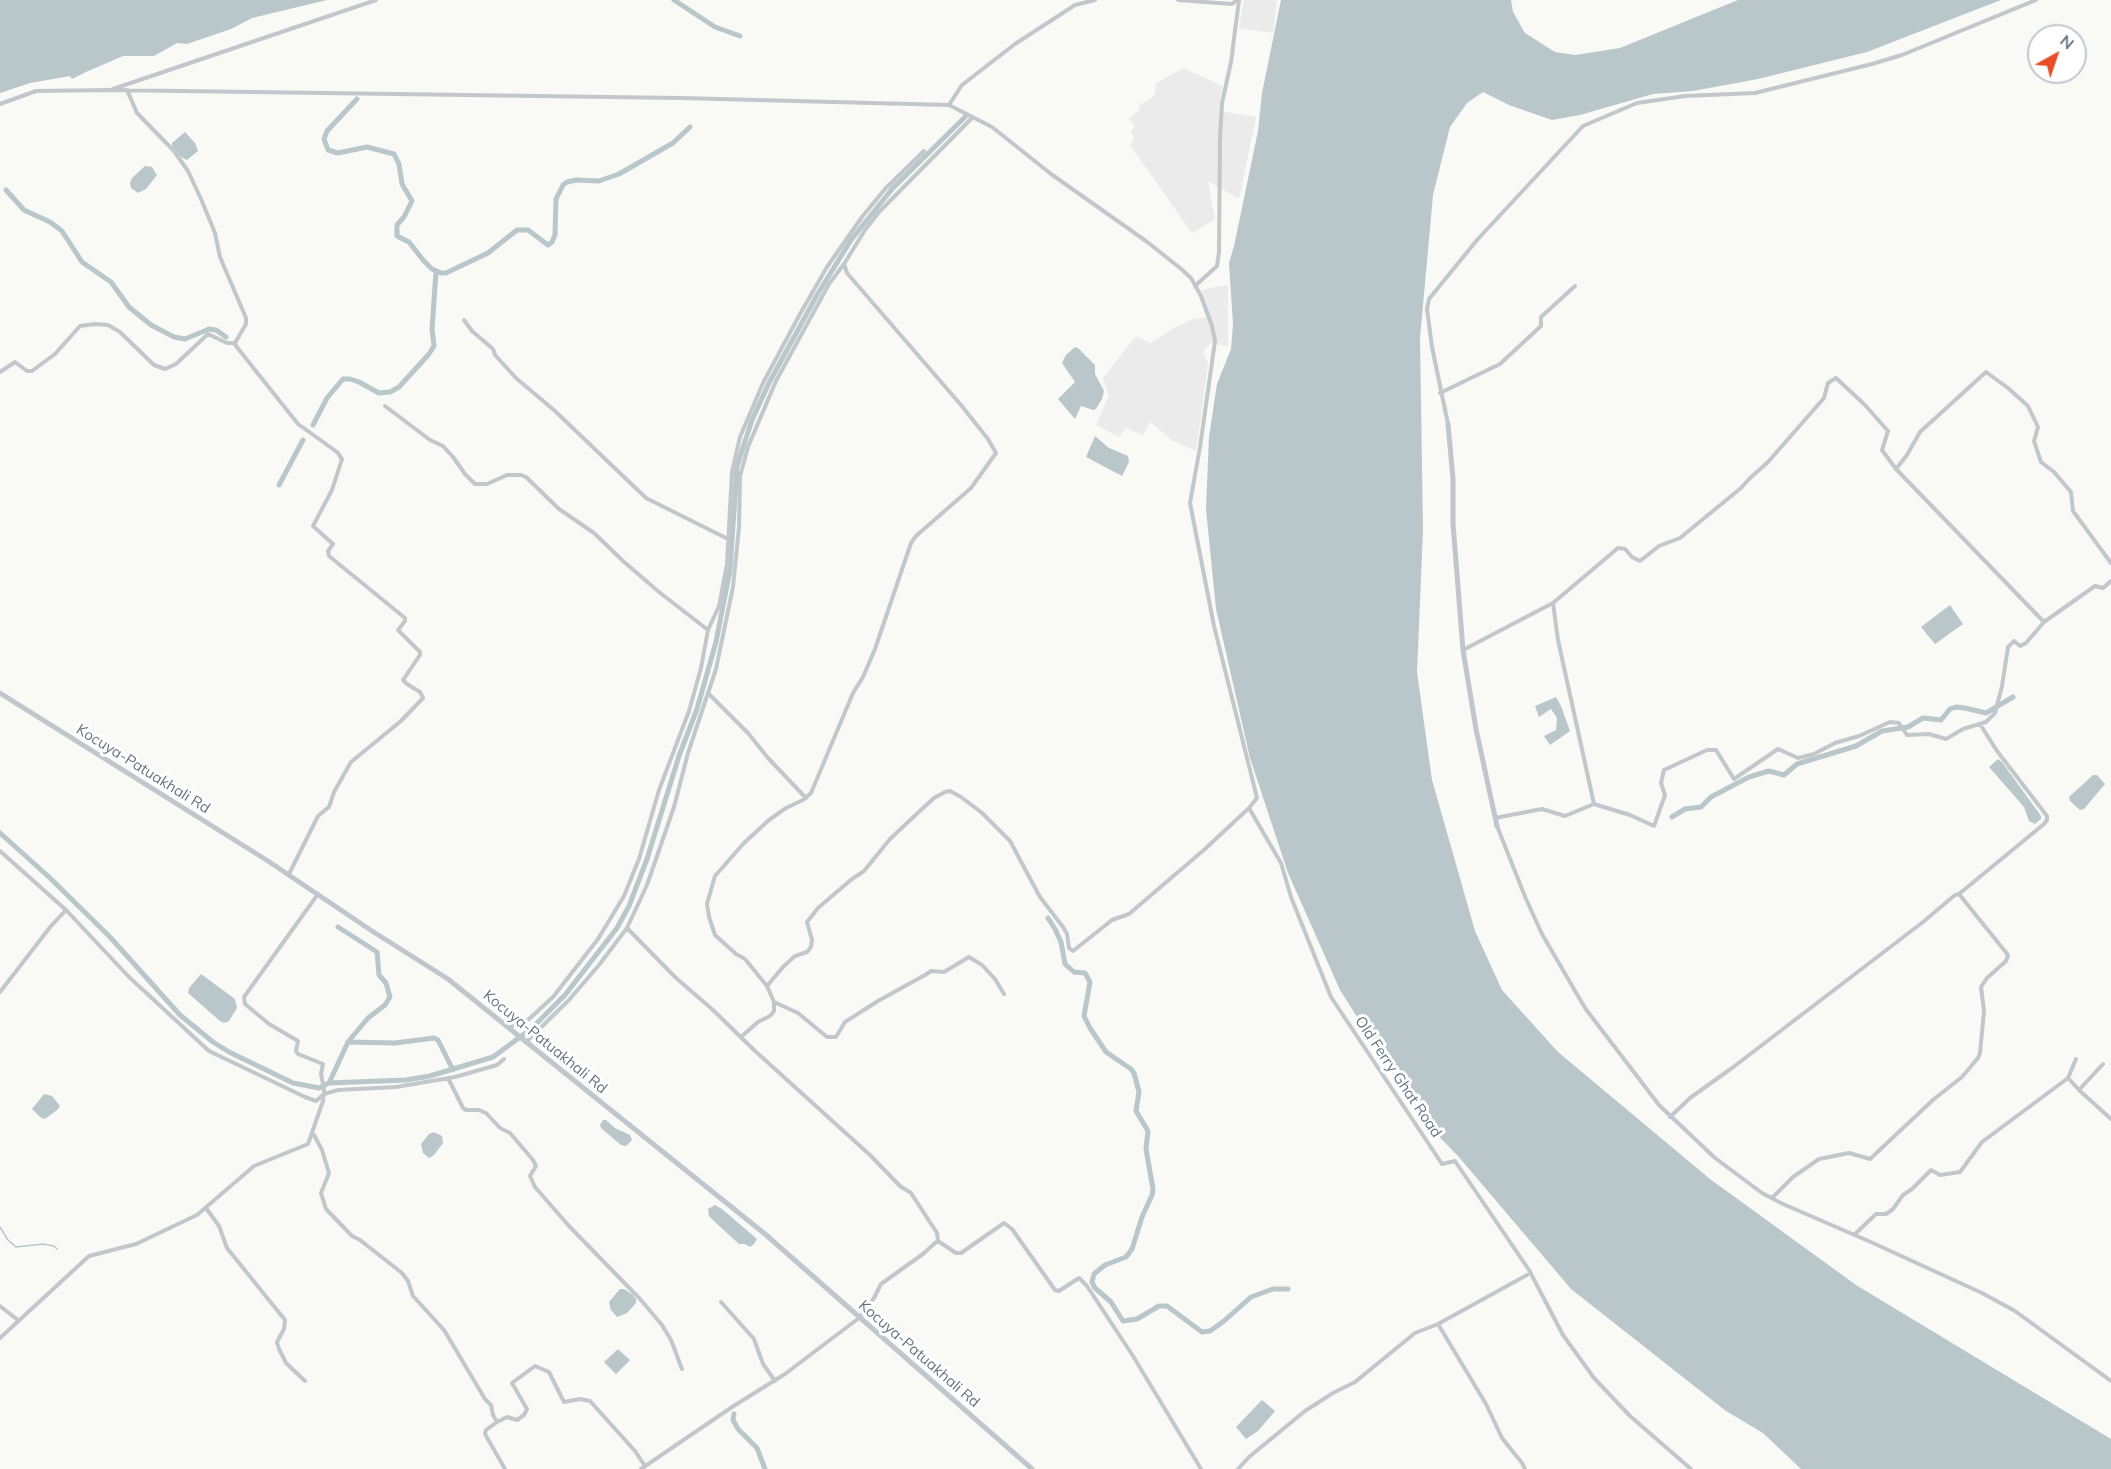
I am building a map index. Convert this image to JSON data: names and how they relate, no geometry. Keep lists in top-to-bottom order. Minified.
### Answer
{"streets":{"main road":["Kocuya-Patuakhali Rd"],"street":["Old Ferry Ghat Road"]},"north":"top right"}
